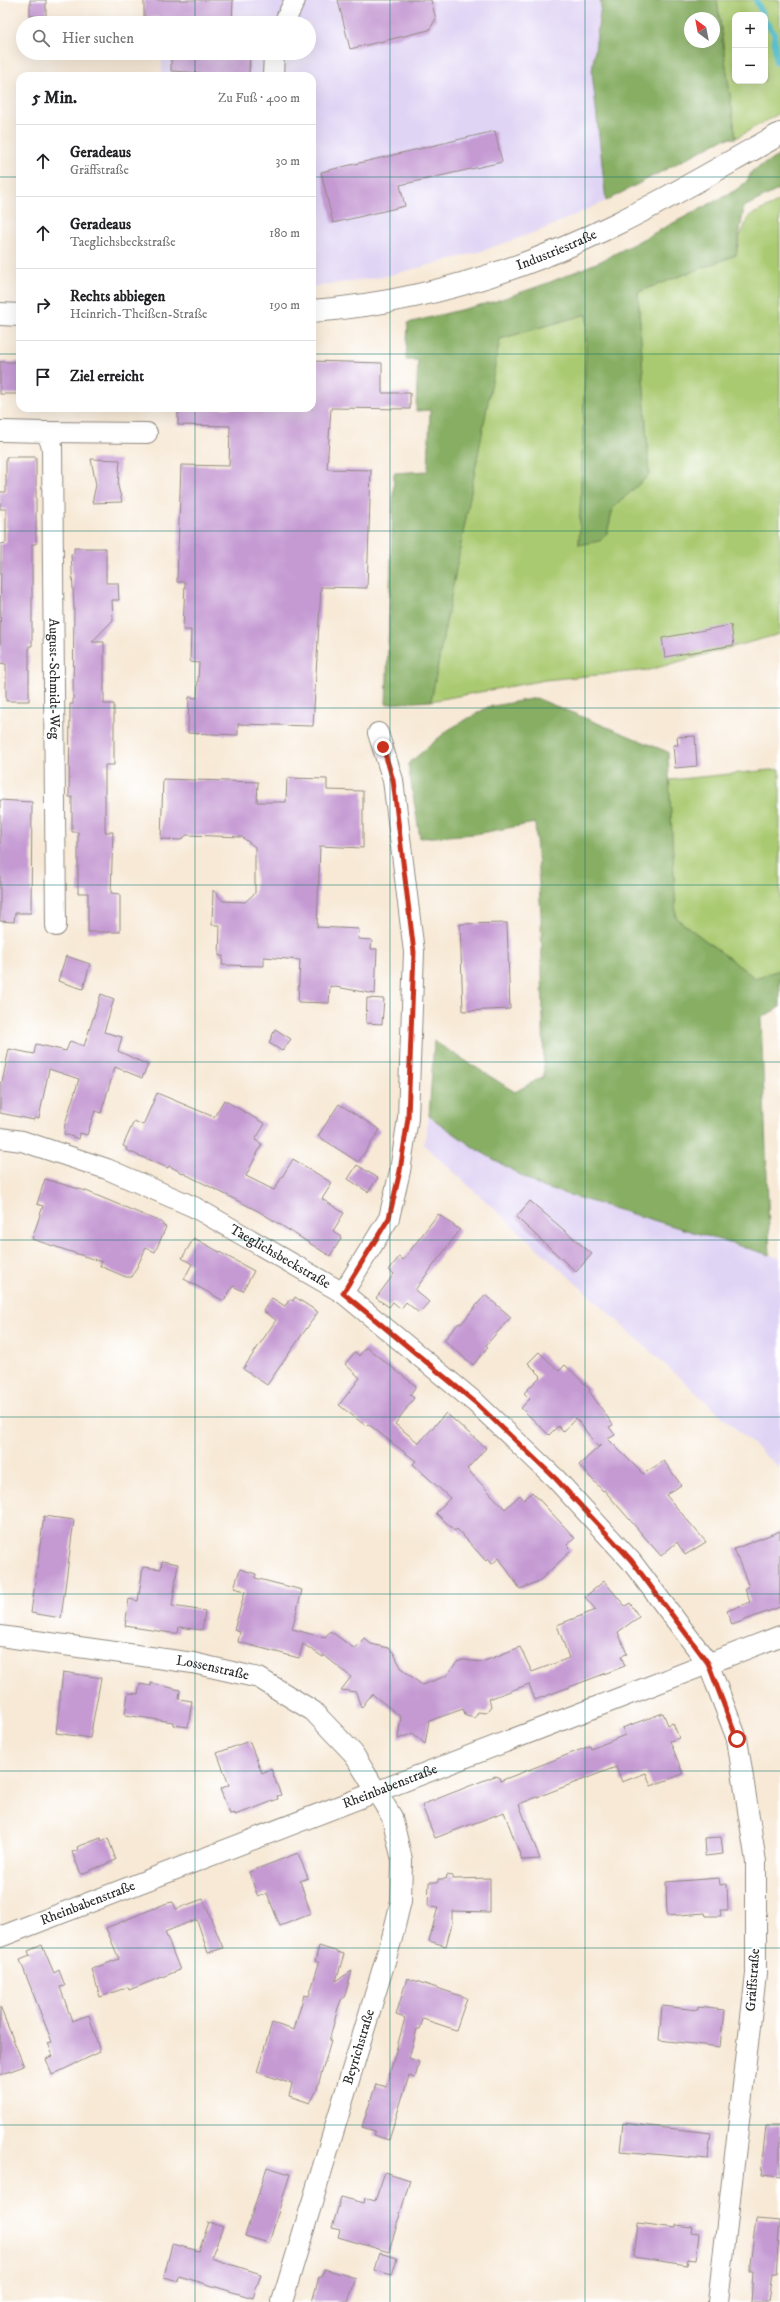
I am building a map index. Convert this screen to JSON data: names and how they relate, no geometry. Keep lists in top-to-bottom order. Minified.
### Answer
{"streets":{"street":["Industriestraße","August-Schmidt-Weg","Taeglichsbeckstraße","Lossenstraße","Rheinbabenstraße","Gräffstraße","Beyrichstraße"]},"crossings":[["Taeglichsbeckstraße","Rheinbabenstraße"],["Taeglichsbeckstraße","Gräffstraße"],["Lossenstraße","Rheinbabenstraße"],["Lossenstraße","Beyrichstraße"],["Rheinbabenstraße","Gräffstraße"],["Rheinbabenstraße","Beyrichstraße"]],"north":"top left","page":{"map_buttons":["+","−"],"search":"Hier suchen","heading":["5 Min.","Zu Fuß · 400 m"],"list":[["Geradeaus","Gräffstraße","30 m"],["Geradeaus","Taeglichsbeckstraße","180 m"],["Rechts abbiegen","Heinrich-Theißen-Straße","190 m"],"Ziel erreicht"]}}
